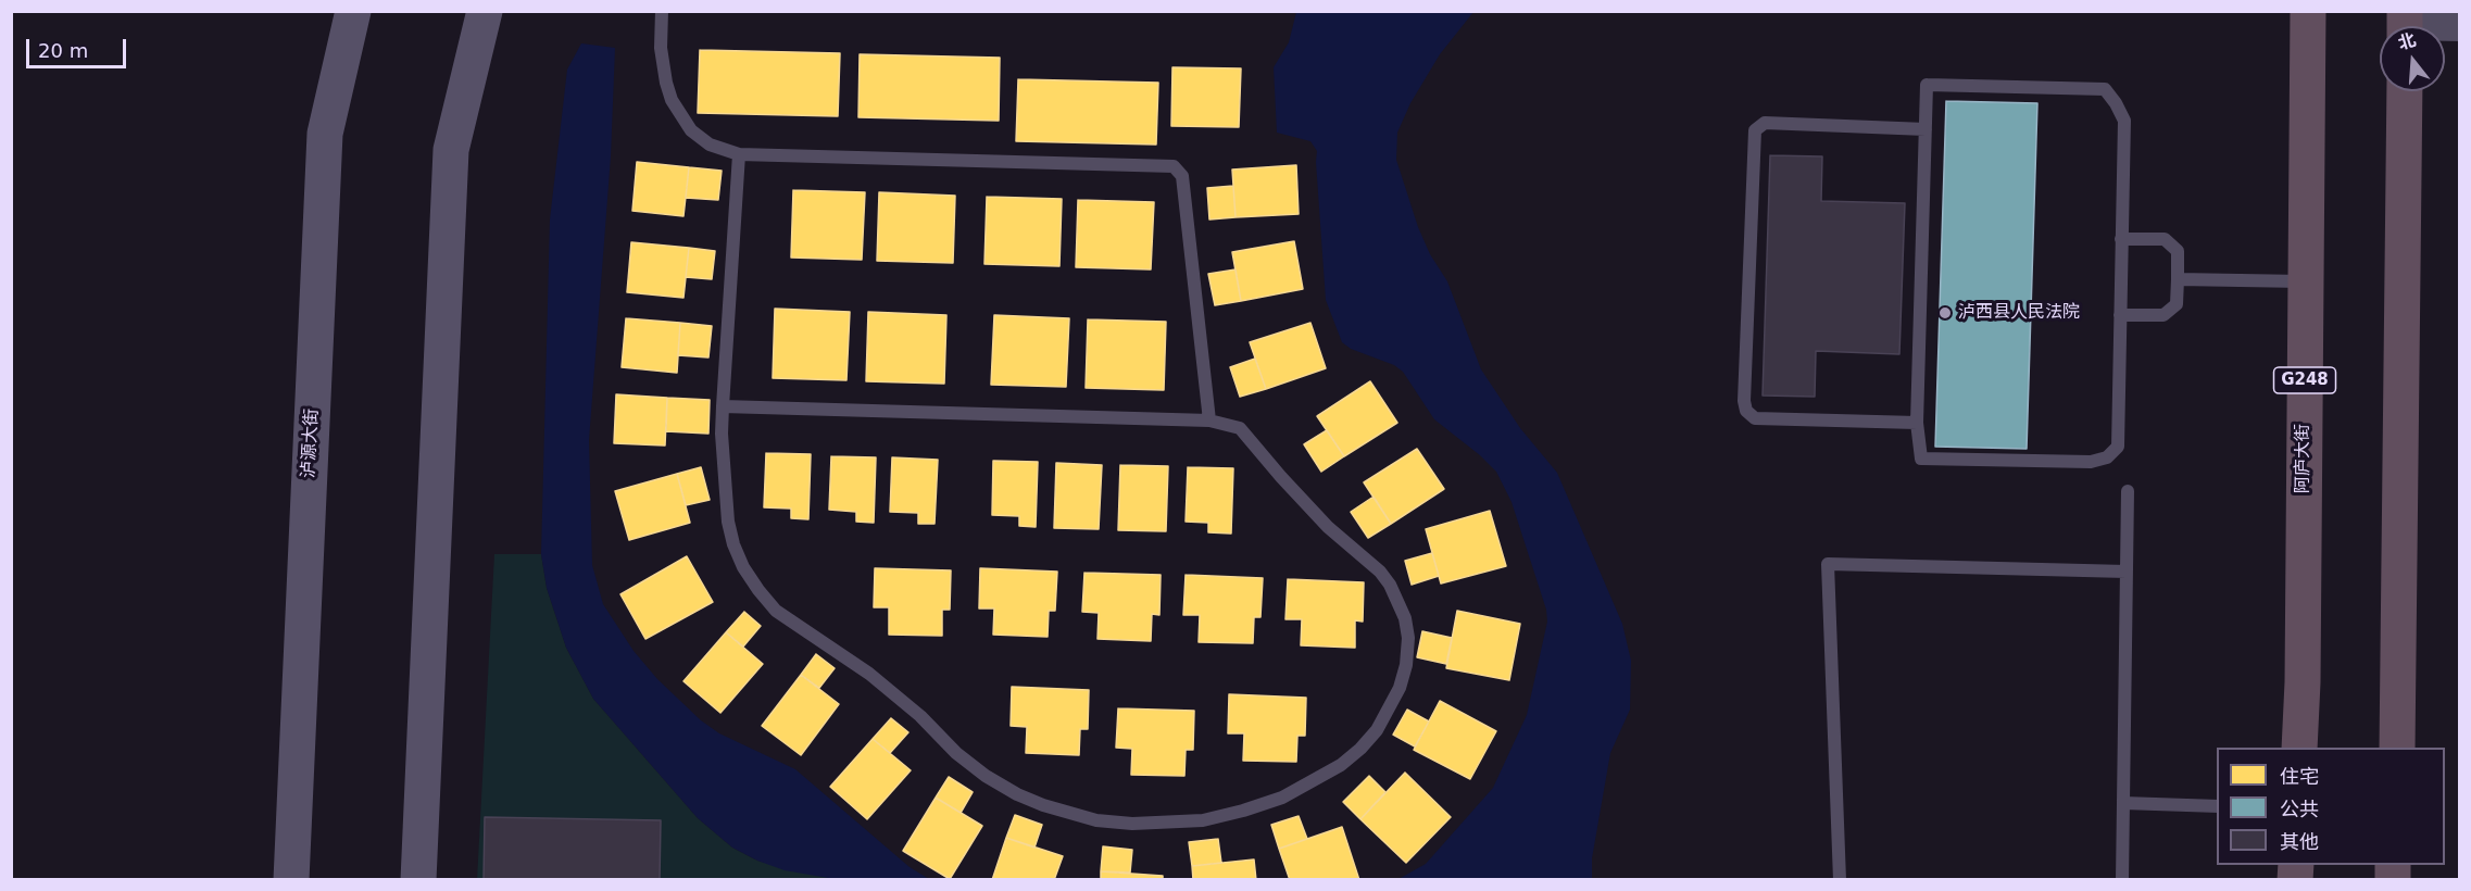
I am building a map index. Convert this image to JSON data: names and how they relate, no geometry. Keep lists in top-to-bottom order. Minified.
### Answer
{"streets":{"highway":["G248","阿庐大街"],"main road":["泸源大街"]},"places":["泸西县人民法院"],"legend":["住宅","公共","其他"],"scale_bar":"20 m","north":"top"}
